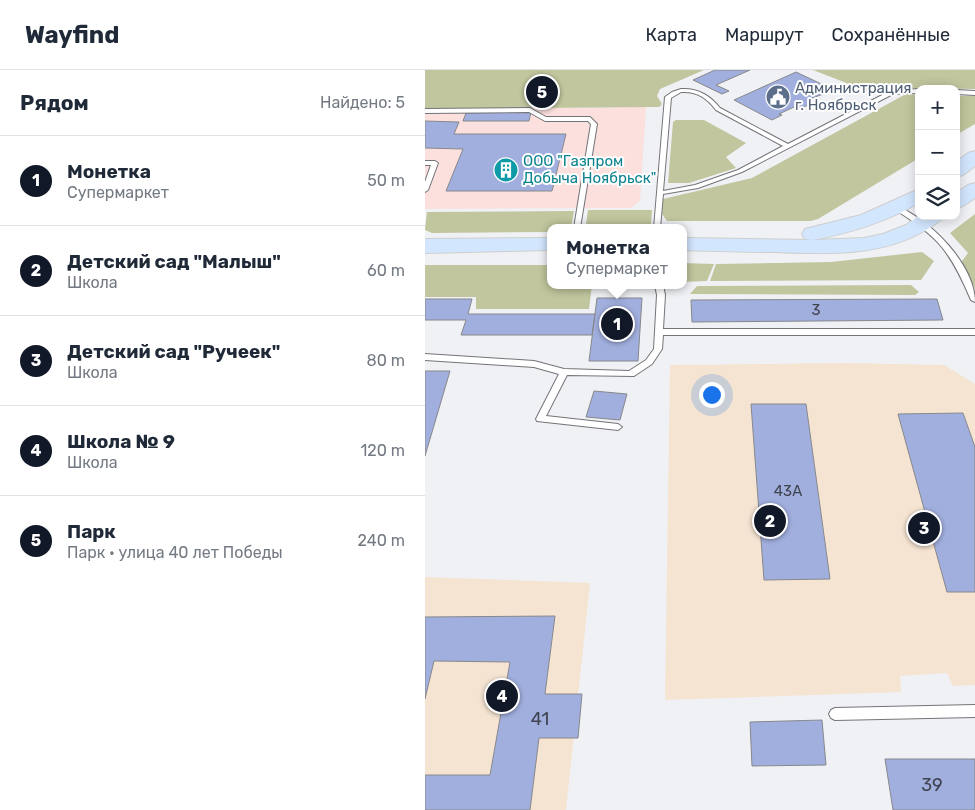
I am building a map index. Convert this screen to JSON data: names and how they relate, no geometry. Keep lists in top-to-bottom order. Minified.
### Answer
{"places":{"public building":["Администрация г. Ноябрьск"],"building":["ООО \"Газпром Добыча Ноябрьск\""]},"house_numbers":["3","43А","41","39"],"page":{"header":"Wayfind","nav":["Карта","Маршрут","Сохранённые"],"heading":["Рядом","Найдено: 5"],"pins":["5","1","2","3","4"],"map_buttons":["+","−"],"list":[{"mark":"1","name":"Монетка","note":"Супермаркет","value":"50 m"},{"mark":"2","name":"Детский сад \"Малыш\"","note":"Школа","value":"60 m"},{"mark":"3","name":"Детский сад \"Ручеек\"","note":"Школа","value":"80 m"},{"mark":"4","name":"Школа № 9","note":"Школа","value":"120 m"},{"mark":"5","name":"Парк","note":"Парк · улица 40 лет Победы","value":"240 m"}],"popup":["Монетка","Супермаркет"]}}
